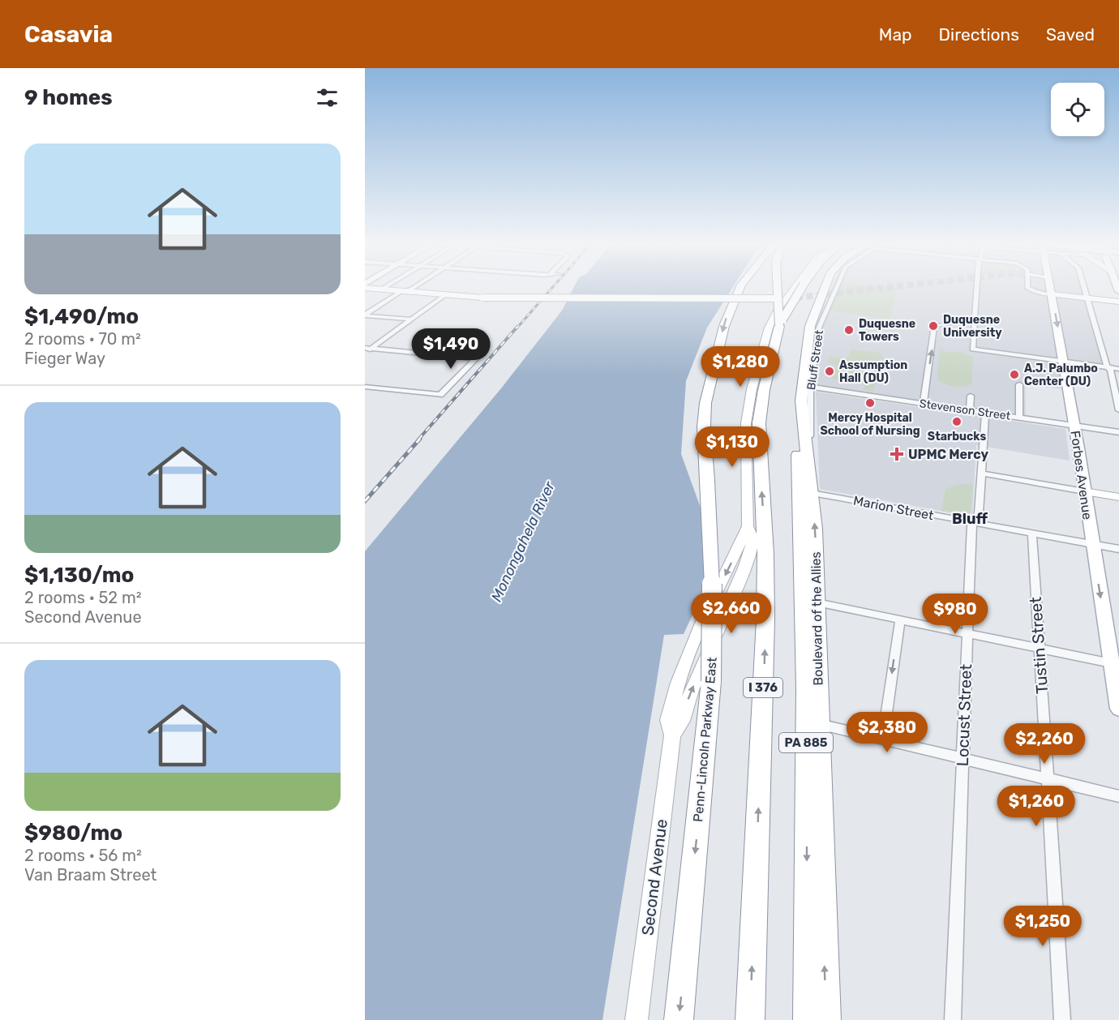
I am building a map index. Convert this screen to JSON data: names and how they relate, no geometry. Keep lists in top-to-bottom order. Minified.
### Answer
{"streets":{"highway":["Boulevard of the Allies","I 376","Penn-Lincoln Parkway East","PA 885"],"main road":["Forbes Avenue","Second Avenue"],"street":["Bluff Street","Stevenson Street","Marion Street","Tustin Street","Locust Street"]},"crossings":[["Bluff Street","Stevenson Street"],["Bluff Street","Marion Street"],["Bluff Street","Boulevard of the Allies"],["Stevenson Street","Forbes Avenue"],["Stevenson Street","Locust Street"],["Forbes Avenue","Marion Street"],["Marion Street","Boulevard of the Allies"],["Marion Street","Tustin Street"],["Marion Street","Locust Street"]],"one_way":["Forbes Avenue"],"districts":["Bluff"],"water":["Monongahela River"],"places":{"other":["Duquesne University","Duquesne Towers","Assumption Hall (DU)","A.J. Palumbo Center (DU)","Mercy Hospital School of Nursing","Starbucks"],"health":["UPMC Mercy"]},"page":{"header":"Casavia","nav":["Map","Directions","Saved"],"heading":"9 homes","list":[{"name":"$1,490/mo","note":"2 rooms · 70 m² · Fieger Way"},{"name":"$1,130/mo","note":"2 rooms · 52 m² · Second Avenue"},{"name":"$980/mo","note":"2 rooms · 56 m² · Van Braam Street"}],"price":["$1,490","$1,280","$1,130","$2,660","$980","$2,380","$2,260","$1,260","$1,250"]}}
